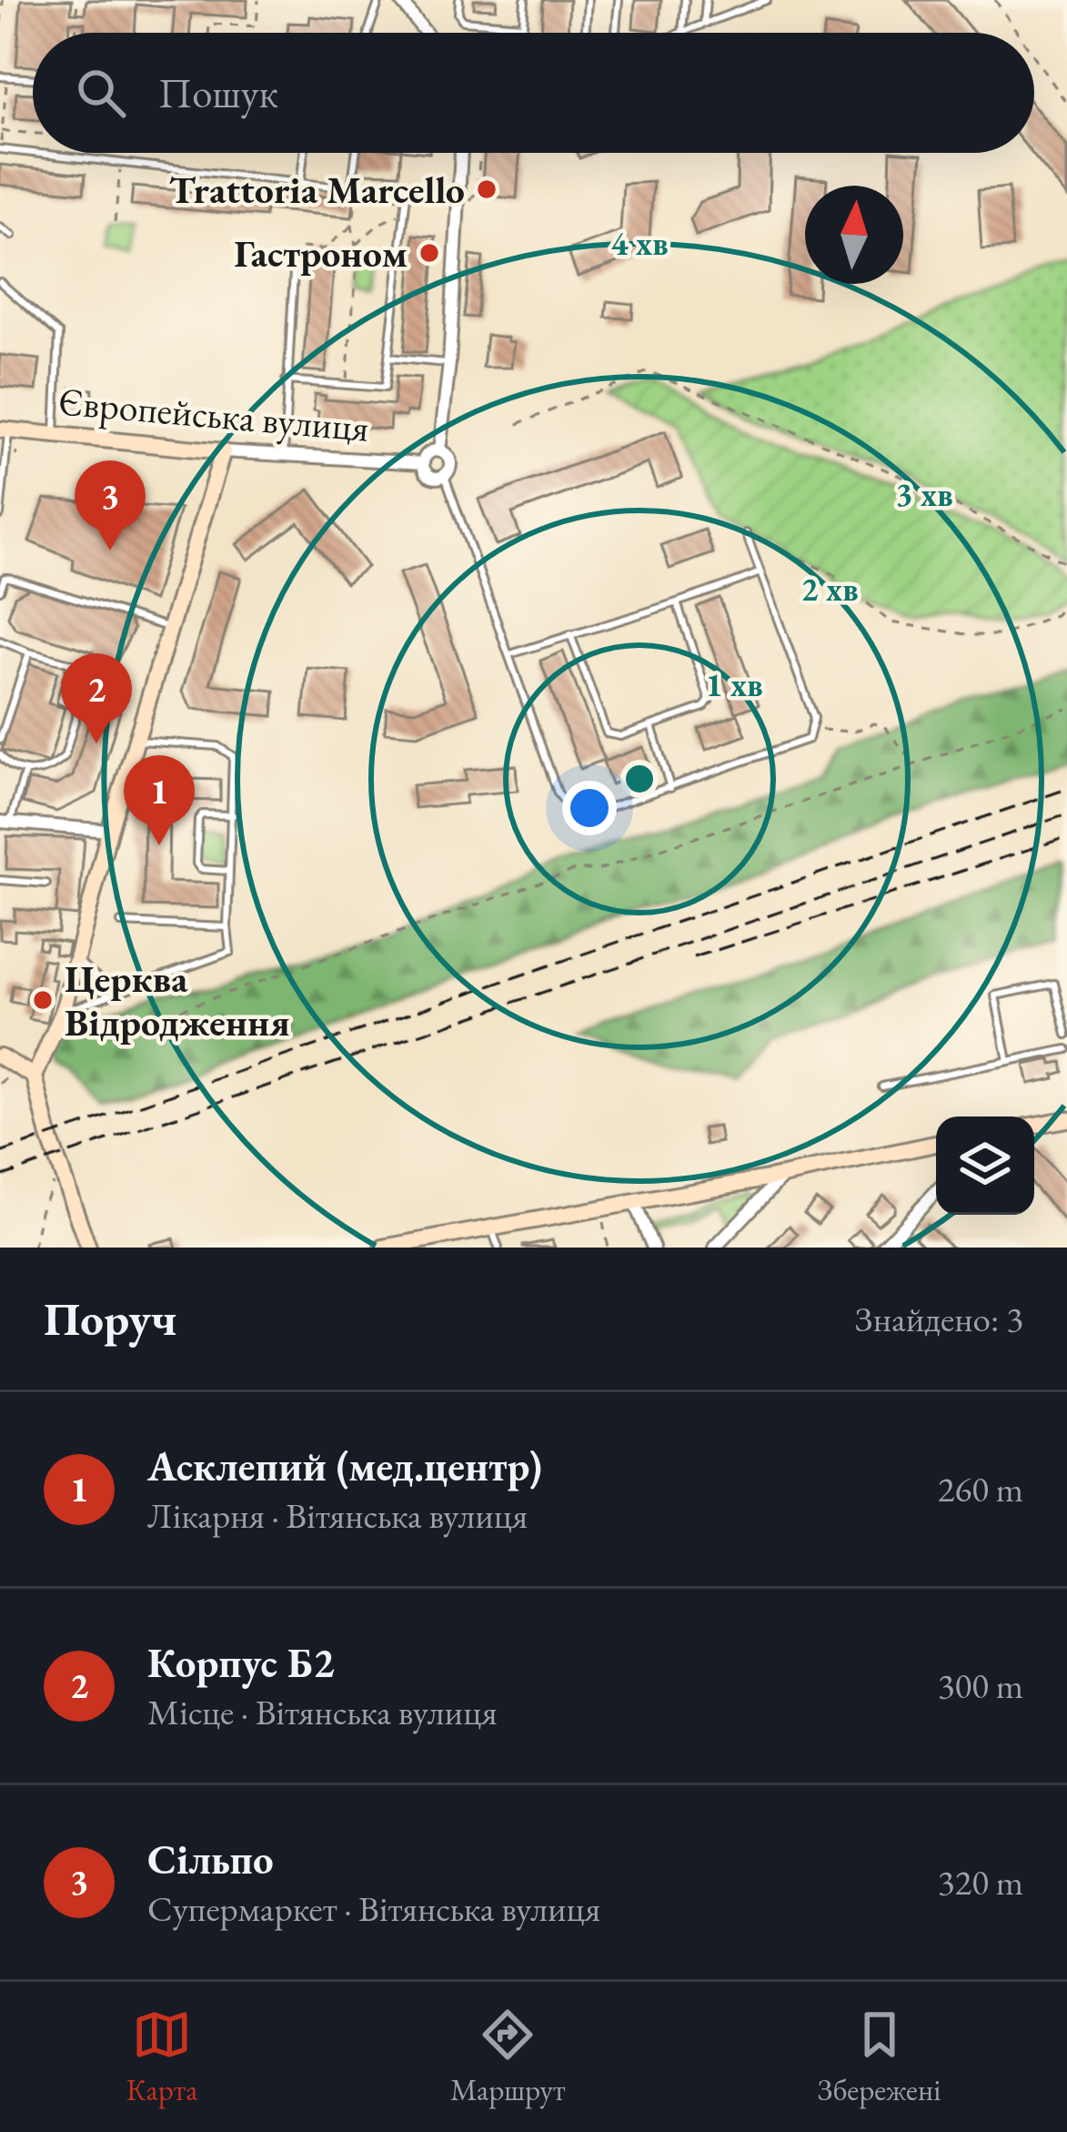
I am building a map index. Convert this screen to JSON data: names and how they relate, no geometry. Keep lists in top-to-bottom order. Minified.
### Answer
{"streets":{"street":["Європейська вулиця"]},"places":["Trattoria Marcello","Гастроном","Церква Відродження"],"north":"top","page":{"search":"Пошук","pins":["3","2","1"],"heading":["Поруч","Знайдено: 3"],"list":[{"mark":"1","name":"Асклепий (мед.центр)","note":"Лікарня · Вітянська вулиця","value":"260 m"},{"mark":"2","name":"Корпус Б2","note":"Місце · Вітянська вулиця","value":"300 m"},{"mark":"3","name":"Сільпо","note":"Супермаркет · Вітянська вулиця","value":"320 m"}],"nav":["Карта","Маршрут","Збережені"]},"rings":["4 хв","3 хв","2 хв","1 хв"]}
